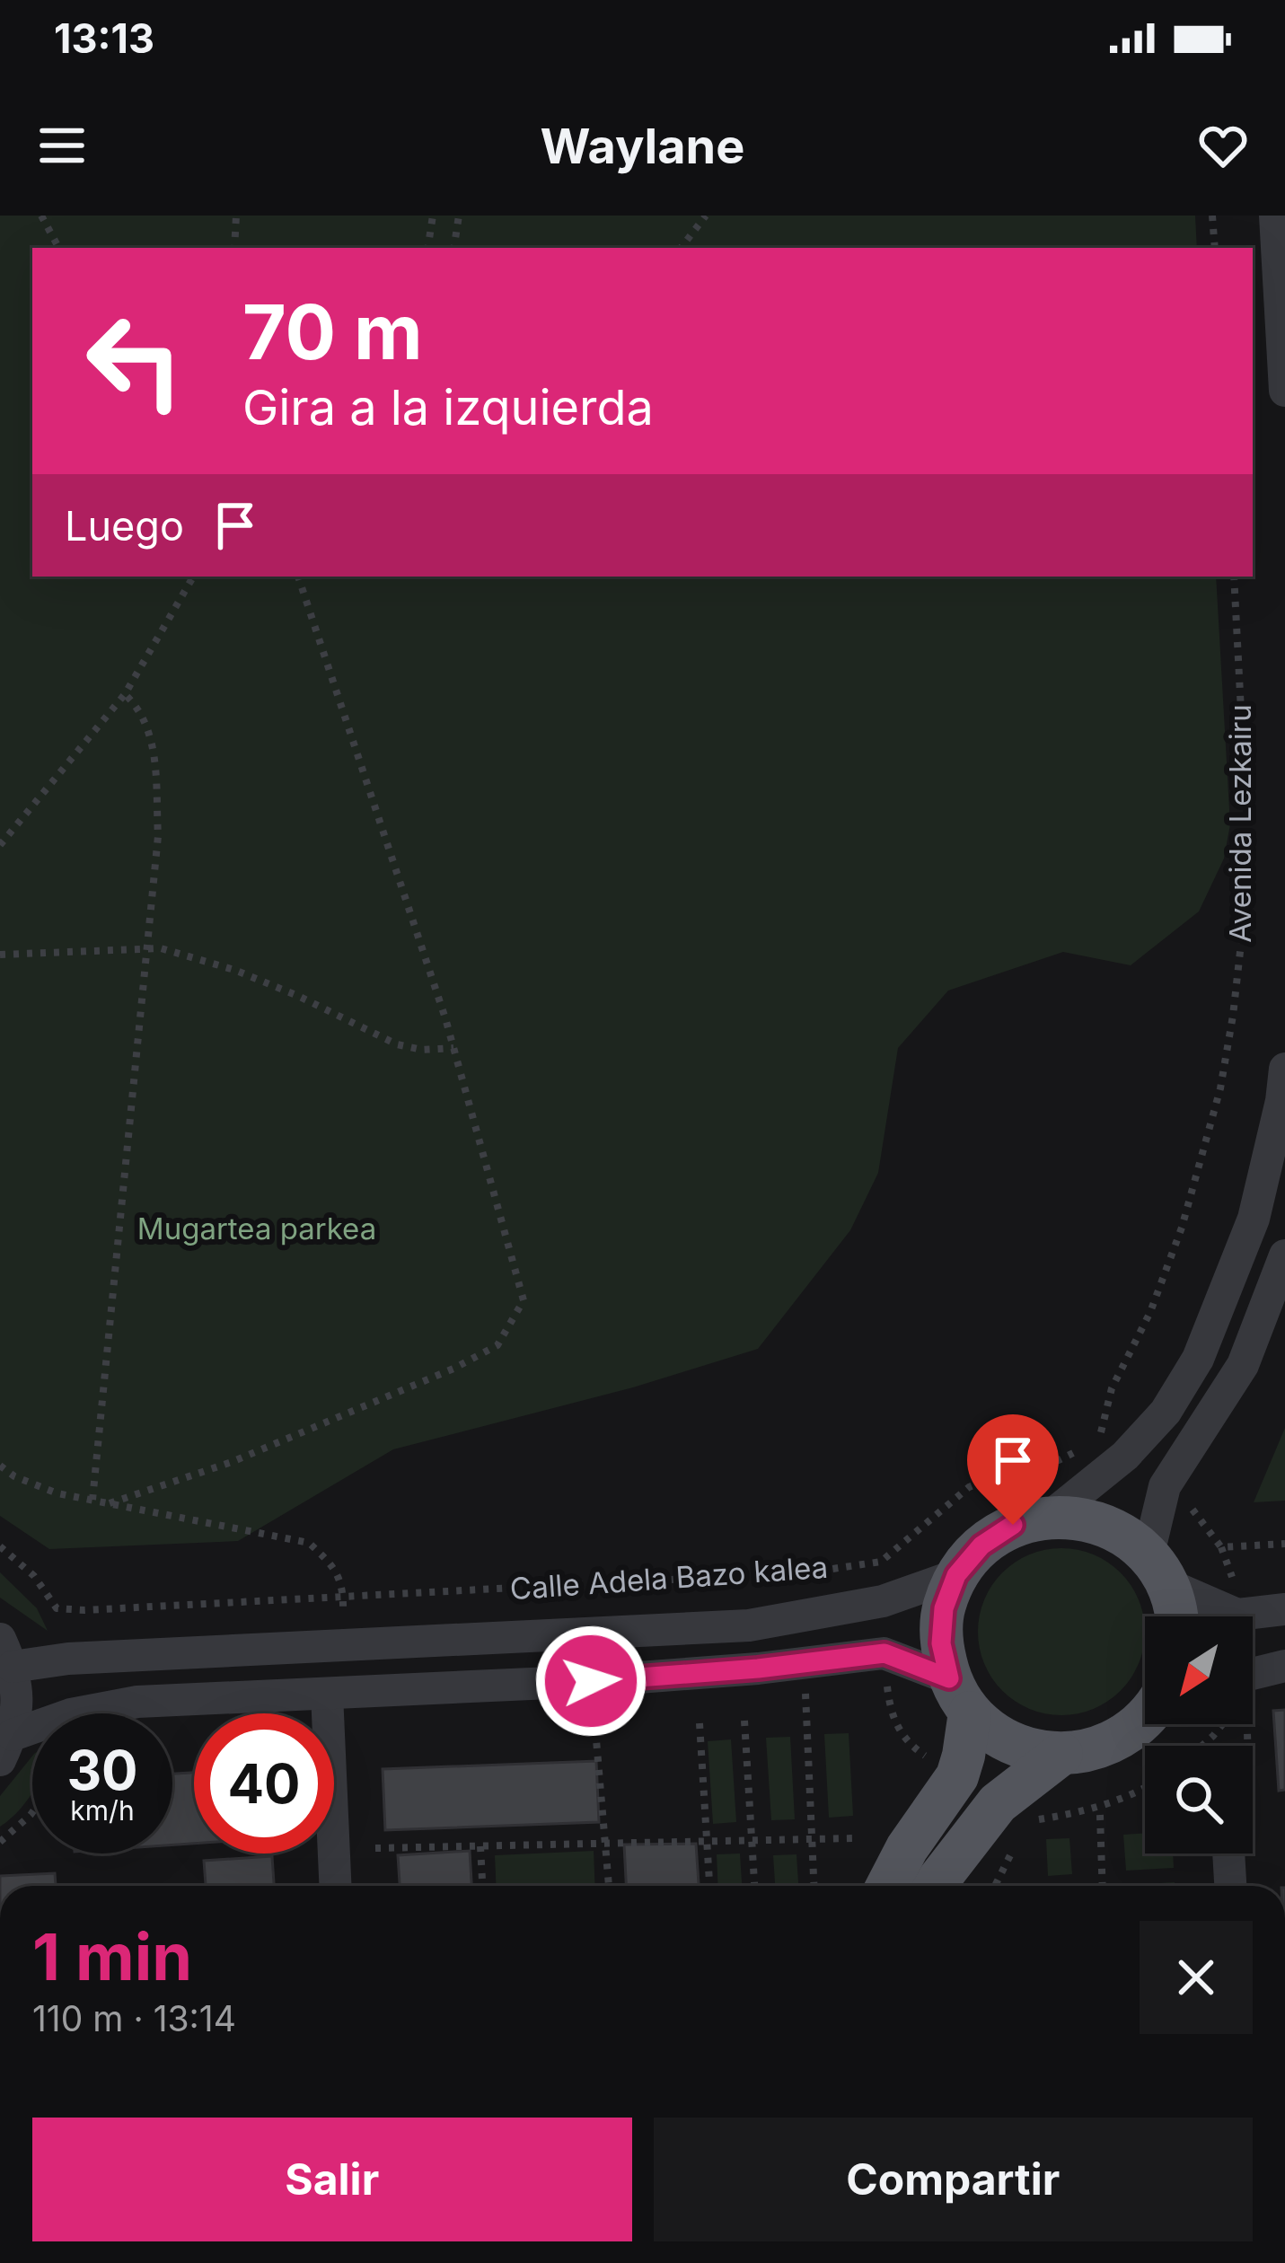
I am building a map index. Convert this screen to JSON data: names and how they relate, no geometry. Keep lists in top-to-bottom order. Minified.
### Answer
{"streets":{"street":["Calle Adela Bazo kalea"],"path":["Avenida Lezkairu"]},"crossings":[["Avenida Lezkairu","Calle Adela Bazo kalea"]],"parks":["Mugartea parkea"],"north":"bottom left","page":{"status":"13:13","header":"Waylane","turn":["70 m","Gira a la izquierda"],"then":"Luego","speed":"30 km/h","limit":"40","heading":["1 min","110 m · 13:14"],"buttons":["Salir","Compartir"]}}
